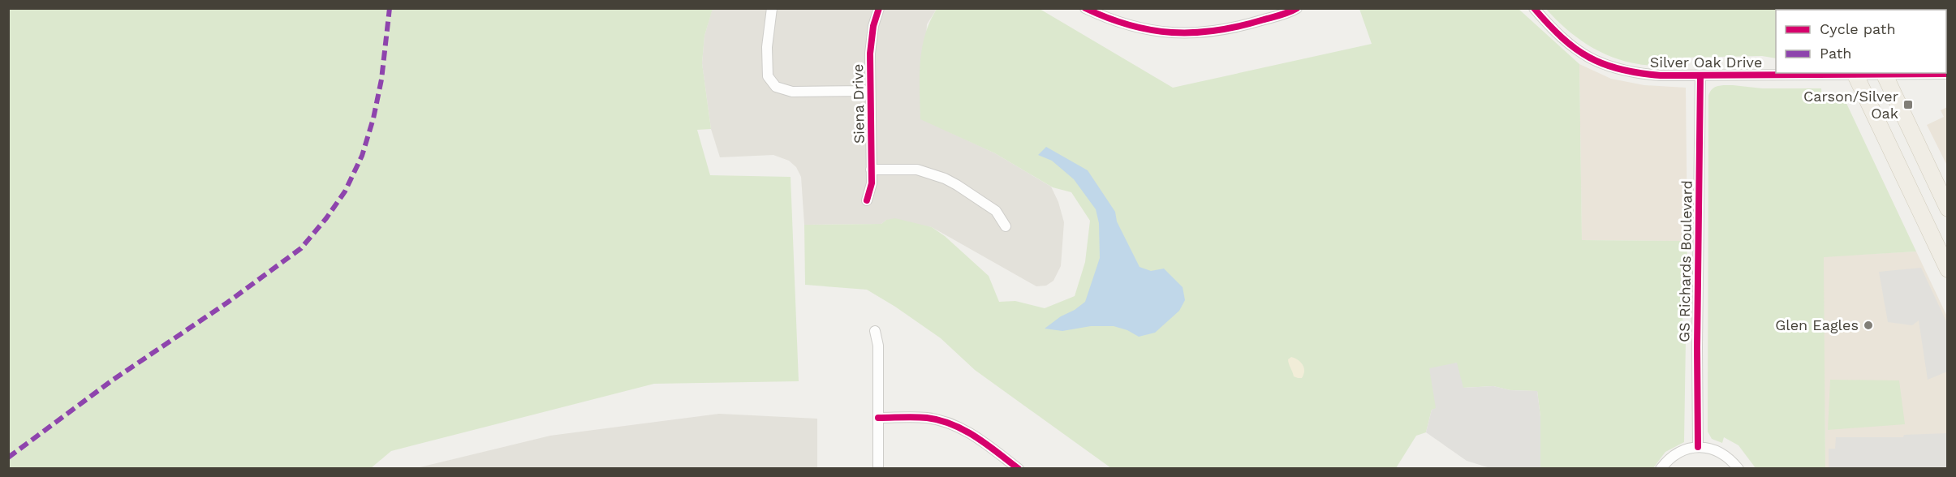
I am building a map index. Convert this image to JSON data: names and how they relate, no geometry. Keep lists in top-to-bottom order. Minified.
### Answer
{"streets":{"street":["Silver Oak Drive","Siena Drive","GS Richards Boulevard"]},"crossings":[["Silver Oak Drive","GS Richards Boulevard"]],"places":{"transit":["Carson/Silver Oak"],"other":["Glen Eagles"]},"legend":["Cycle path","Path"]}
